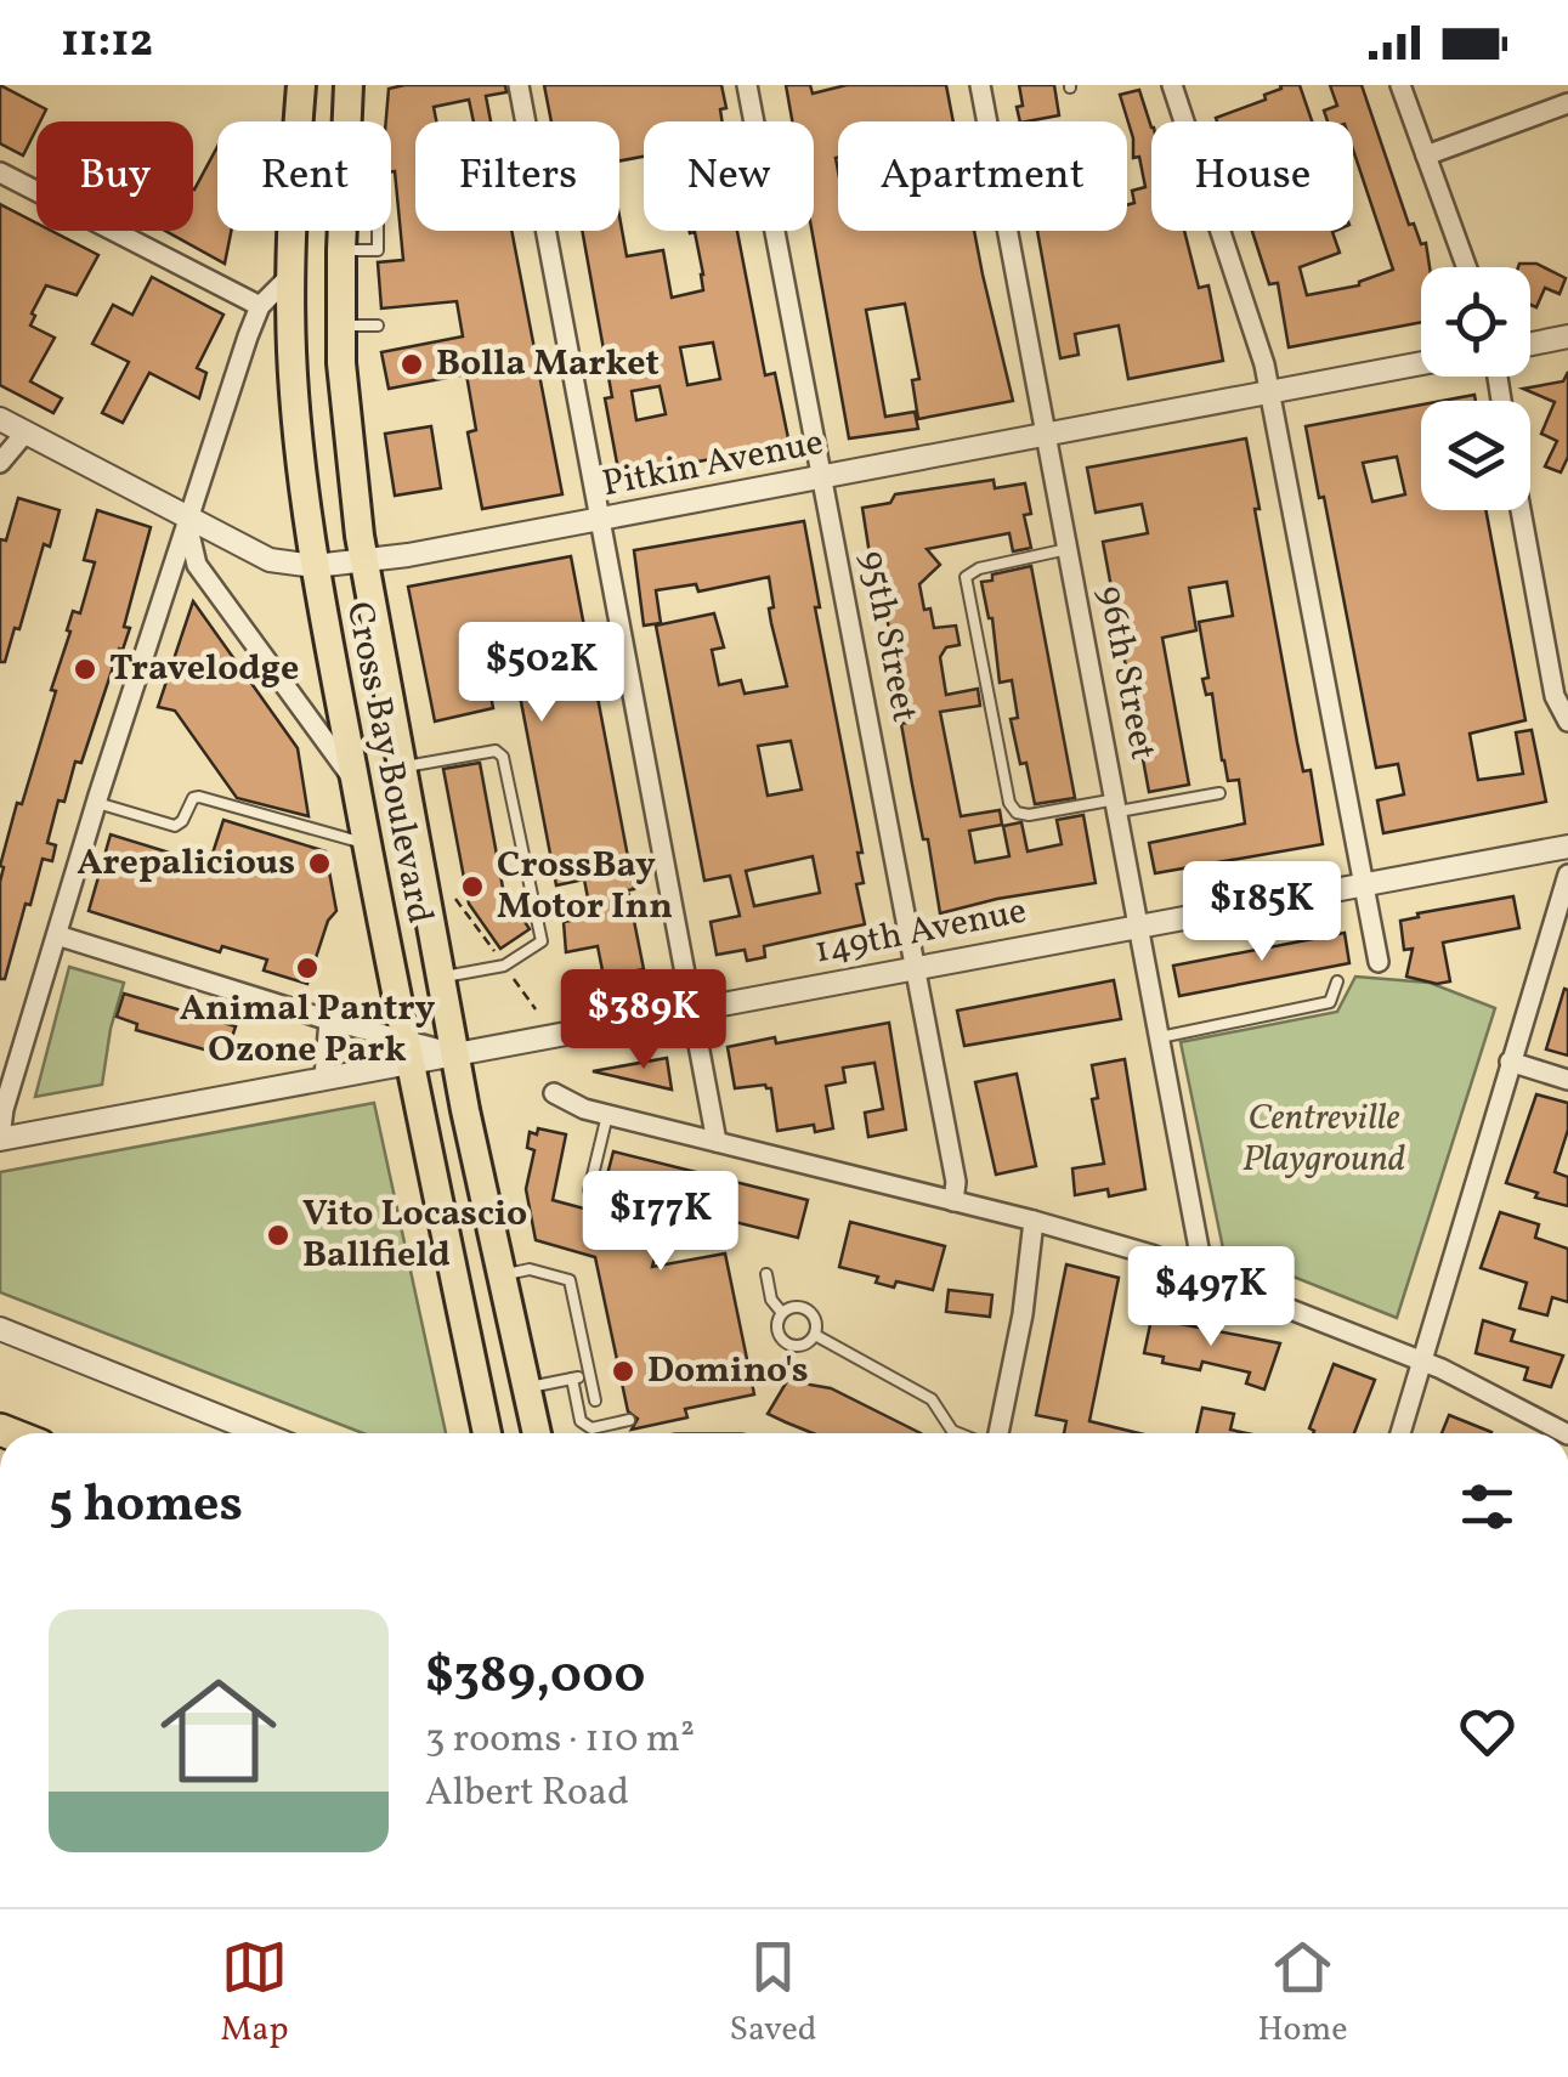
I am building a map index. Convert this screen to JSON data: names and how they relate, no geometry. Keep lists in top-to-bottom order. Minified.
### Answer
{"streets":{"main road":["Cross Bay Boulevard"],"street":["Pitkin Avenue","95th Street","96th Street","149th Avenue"]},"crossings":[["Pitkin Avenue","95th Street"],["Pitkin Avenue","96th Street"],["Pitkin Avenue","Cross Bay Boulevard"],["95th Street","149th Avenue"],["96th Street","149th Avenue"],["Cross Bay Boulevard","149th Avenue"]],"parks":["Centreville Playground"],"places":["Bolla Market","Travelodge","Arepalicious","CrossBay Motor Inn","Animal Pantry Ozone Park","Vito Locascio Ballfield","Domino's"],"page":{"status":"11:12","chip":["Buy","Rent","Filters","New","Apartment","House"],"price":["$502K","$185K","$389K","$177K","$497K"],"heading":"5 homes","list":[{"name":"$389,000","note":"3 rooms · 110 m² · Albert Road"}],"tabs":["Map","Saved","Home"]}}
